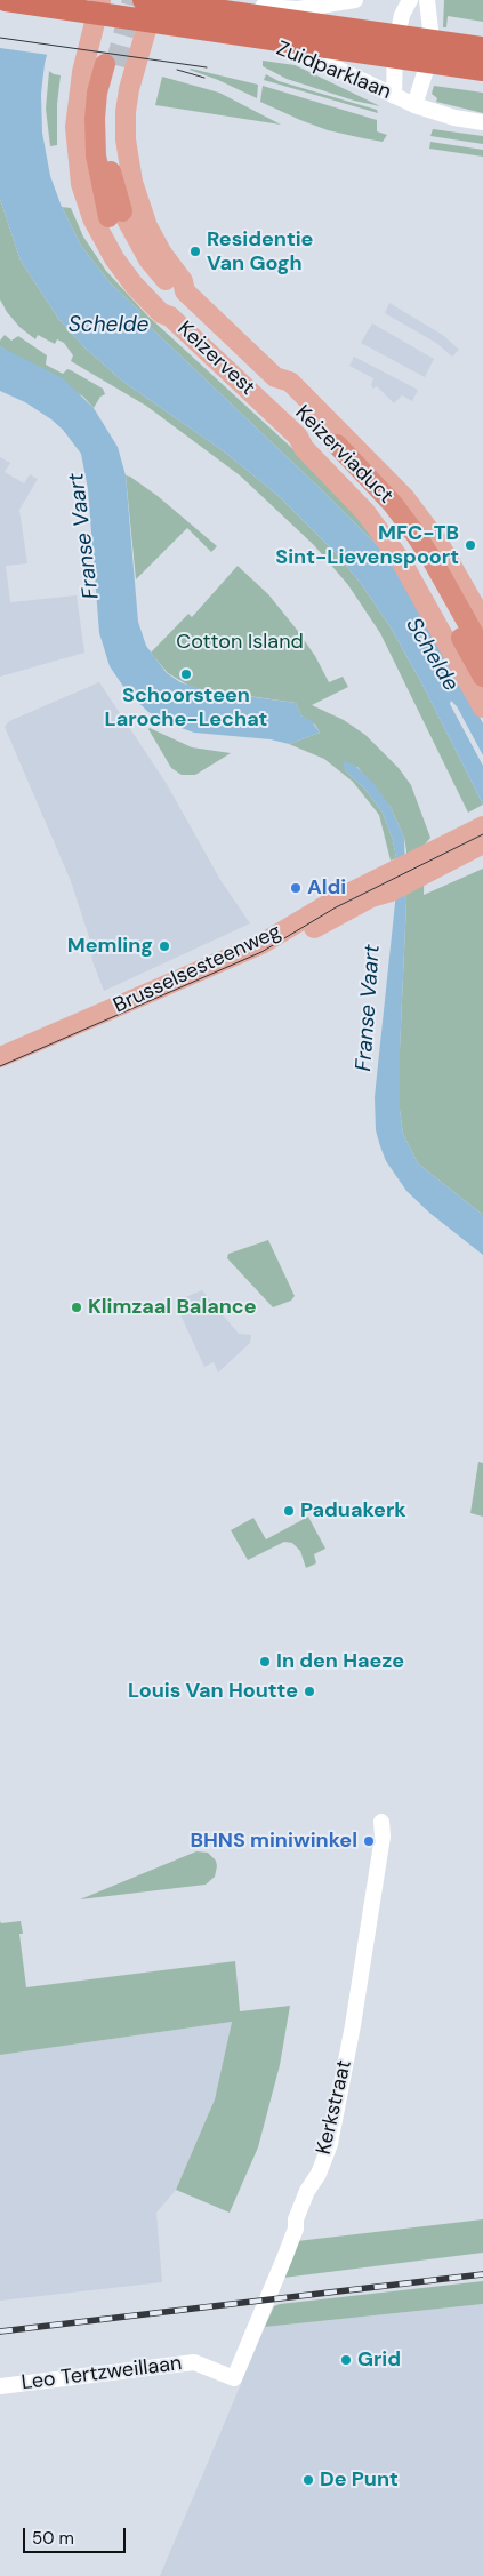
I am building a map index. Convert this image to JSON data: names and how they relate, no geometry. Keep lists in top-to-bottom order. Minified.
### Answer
{"streets":{"highway":["Keizerviaduct"],"main road":["Keizervest","Brusselsesteenweg"],"street":["Zuidparklaan","Kerkstraat","Leo Tertzweillaan"]},"crossings":[["Zuidparklaan","Keizervest"],["Keizervest","Keizerviaduct"],["Kerkstraat","Leo Tertzweillaan"]],"water":["Schelde","Franse Vaart"],"parks":["Cotton Island"],"places":["Residentie Van Gogh","MFC-TB Sint-Lievenspoort","Schoorsteen Laroche-Lechat","Aldi","Memling","Klimzaal Balance","Paduakerk","In den Haeze","Louis Van Houtte","BHNS miniwinkel","Grid","De Punt"],"scale_bar":"50 m"}
